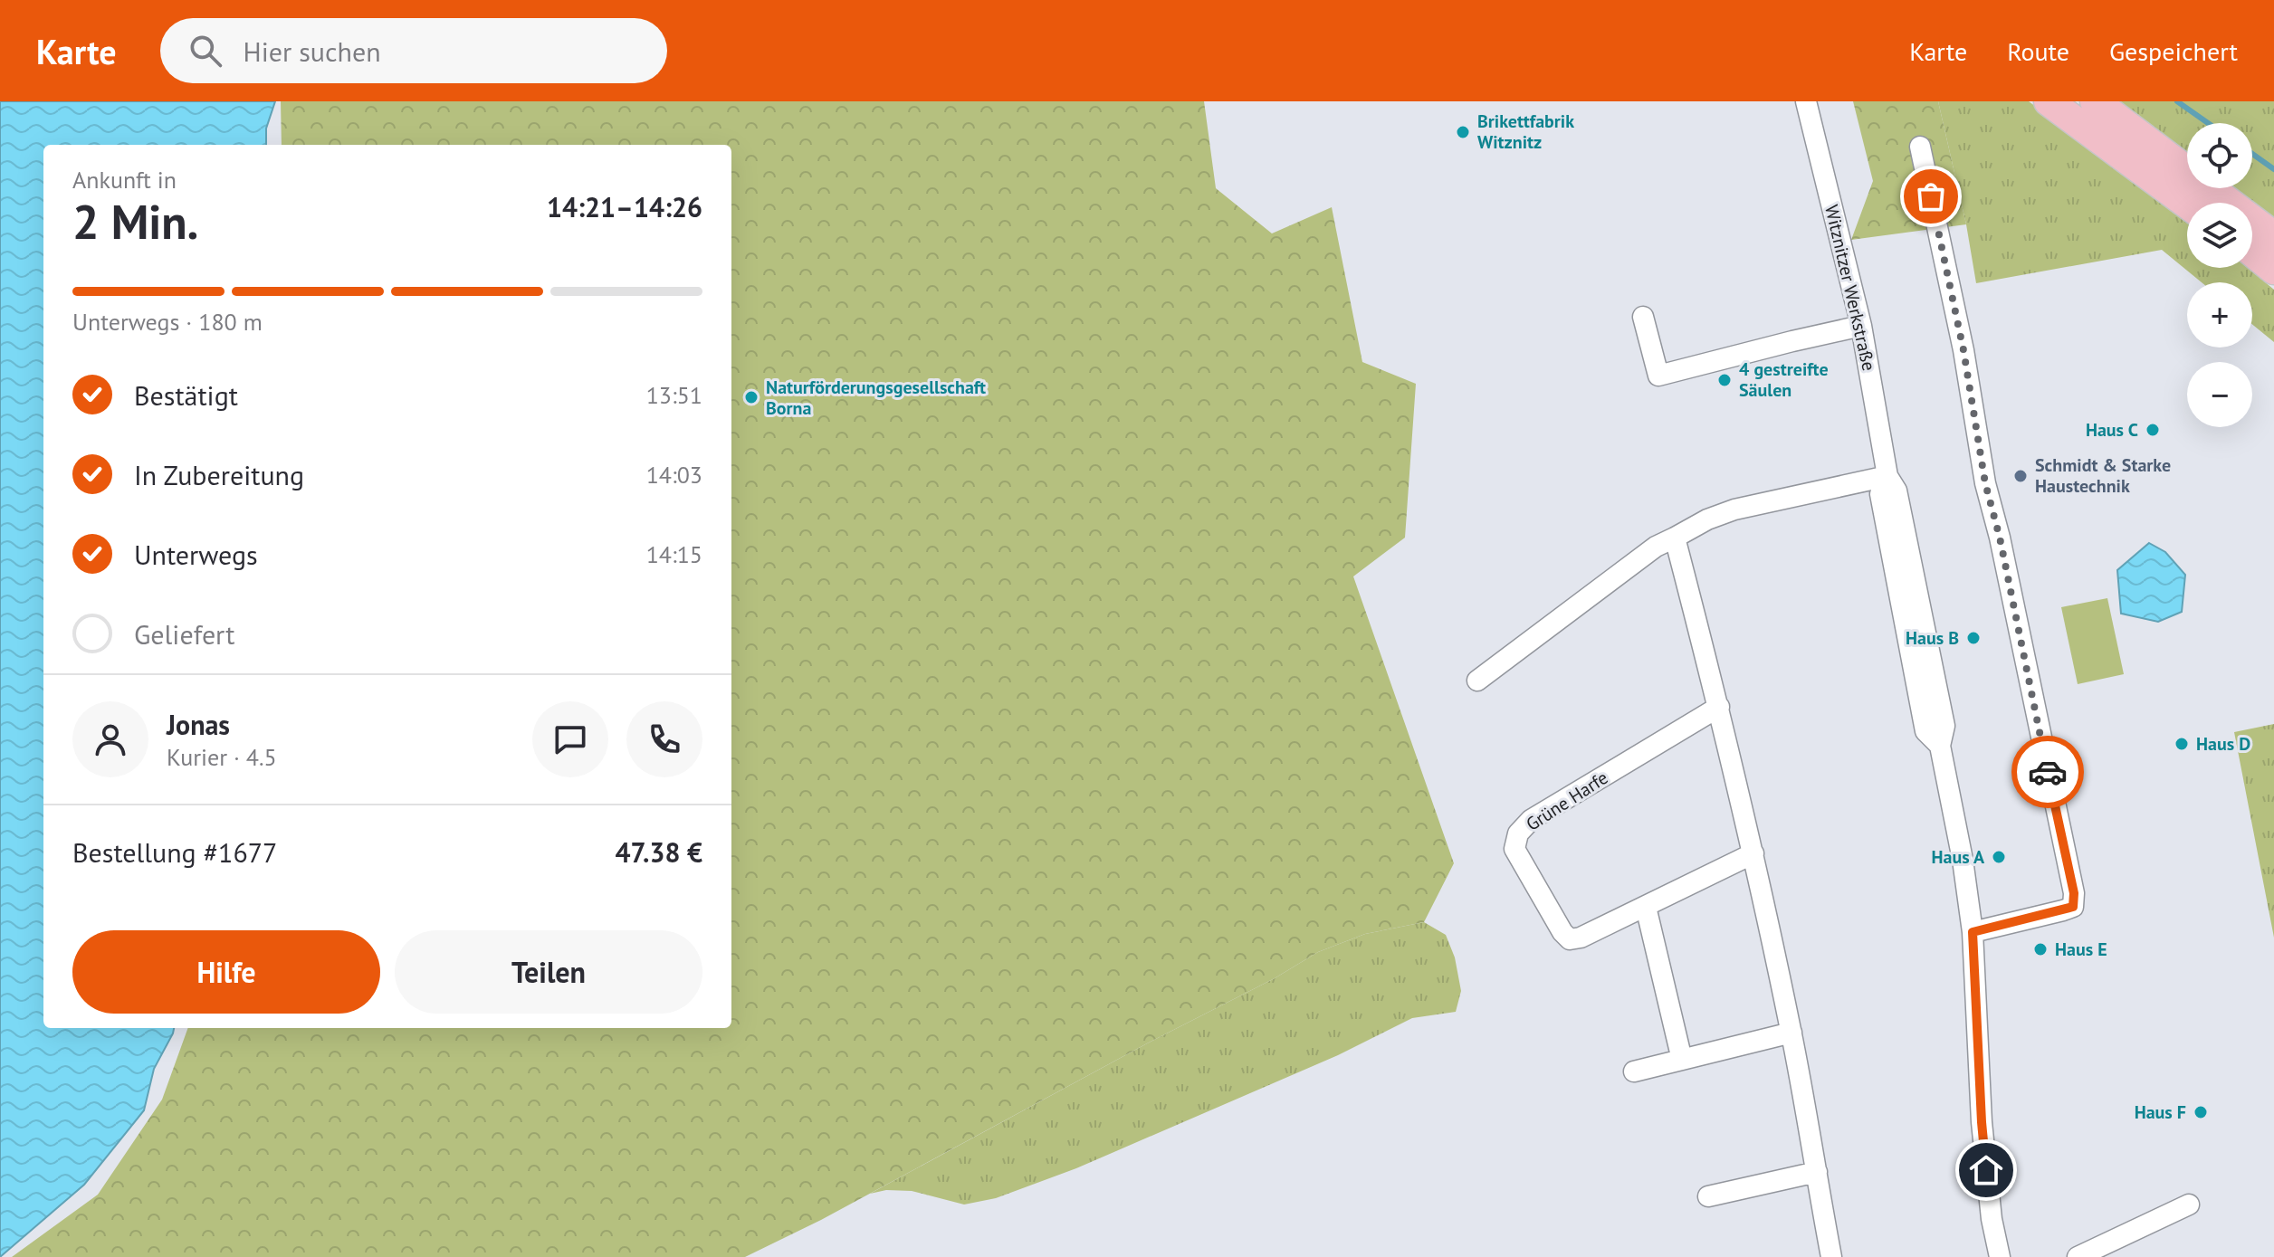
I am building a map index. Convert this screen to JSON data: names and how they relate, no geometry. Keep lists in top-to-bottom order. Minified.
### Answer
{"streets":{"street":["Witznitzer Werkstraße","Grüne Harfe"]},"places":["Brikettfabrik Witznitz","4 gestreifte Säulen","Naturförderungsgesellschaft Borna","Haus C","Schmidt & Starke Haustechnik","Haus B","Haus D","Haus A","Haus E","Haus F"],"page":{"header":"Karte","search":"Hier suchen","nav":["Karte","Route","Gespeichert"],"map_buttons":["+","−"],"heading":["2 Min.","Ankunft in","14:21–14:26"],"panel":["Jonas","Kurier · 4.5","Bestellung #1677","47.38 €"],"bar":"Unterwegs · 180 m","list":[["Bestätigt","13:51"],["In Zubereitung","14:03"],["Unterwegs","14:15"],"Geliefert"],"buttons":["Hilfe","Teilen"]}}
